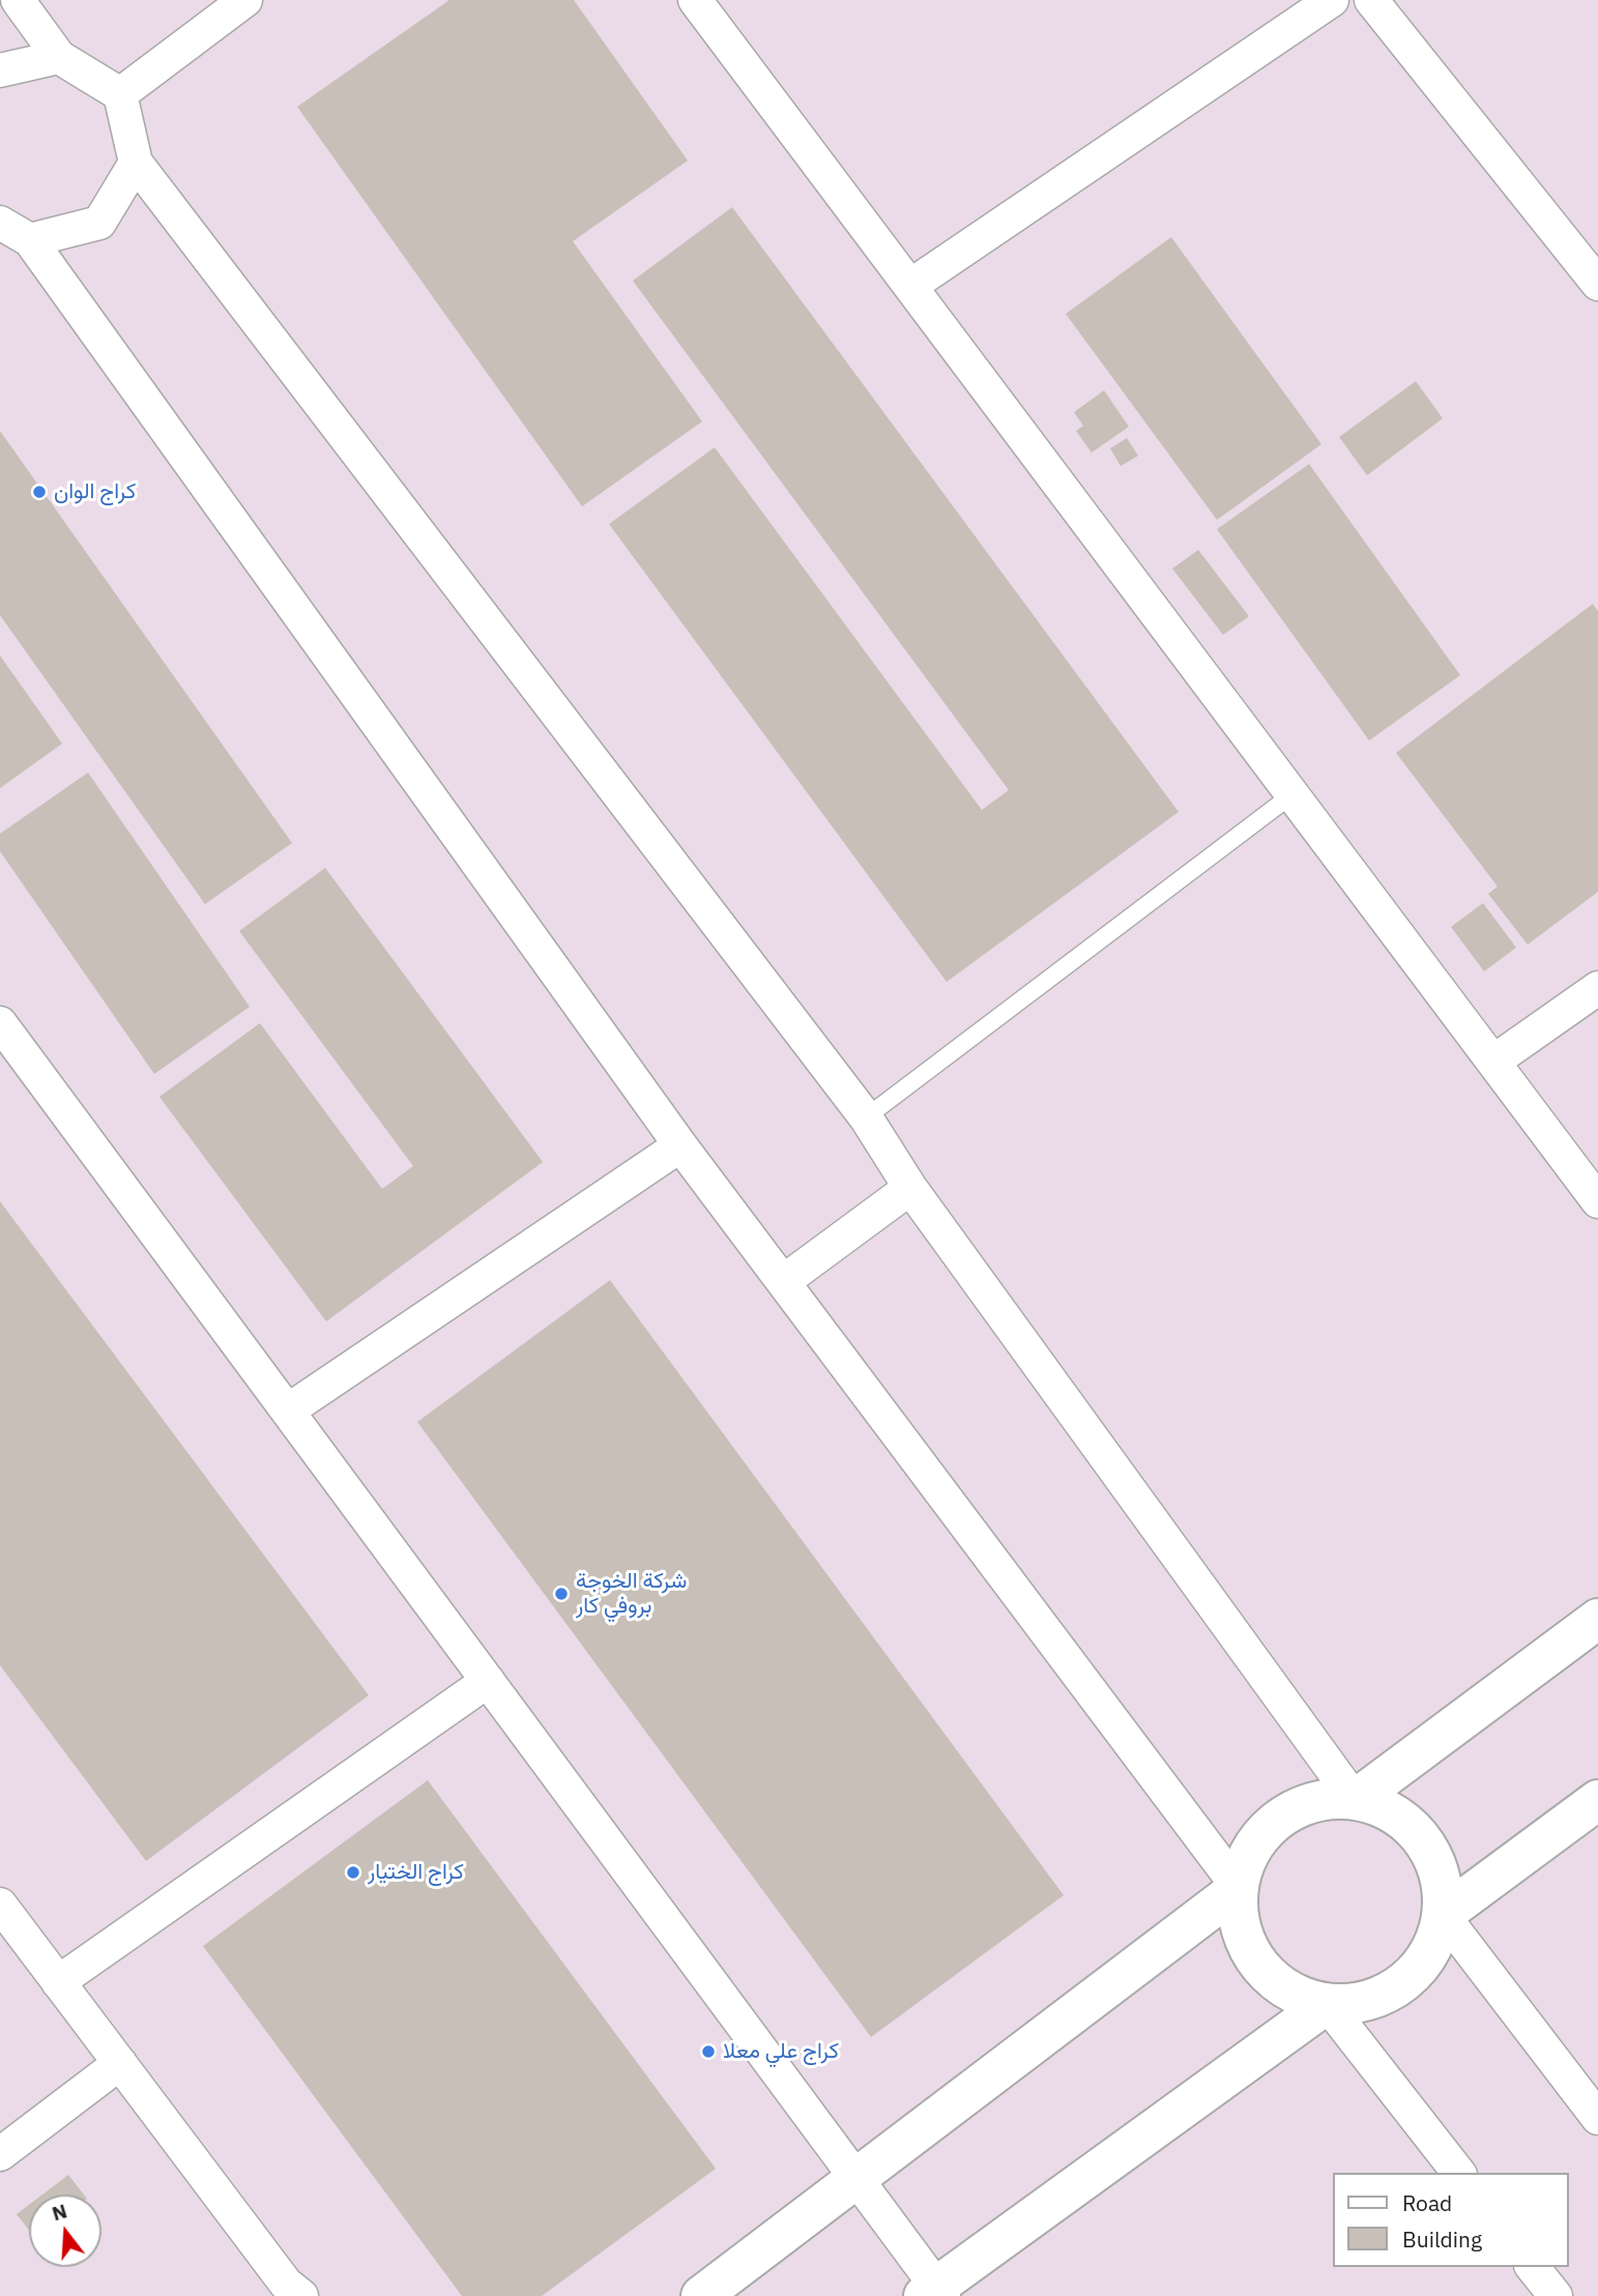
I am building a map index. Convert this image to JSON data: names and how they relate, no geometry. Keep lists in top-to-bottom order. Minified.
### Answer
{"places":["كراج الوان","شركة الخوجة بروفي كار","كراج الختيار","كراج علي معلا"],"legend":["Road","Building"],"north":"top"}
